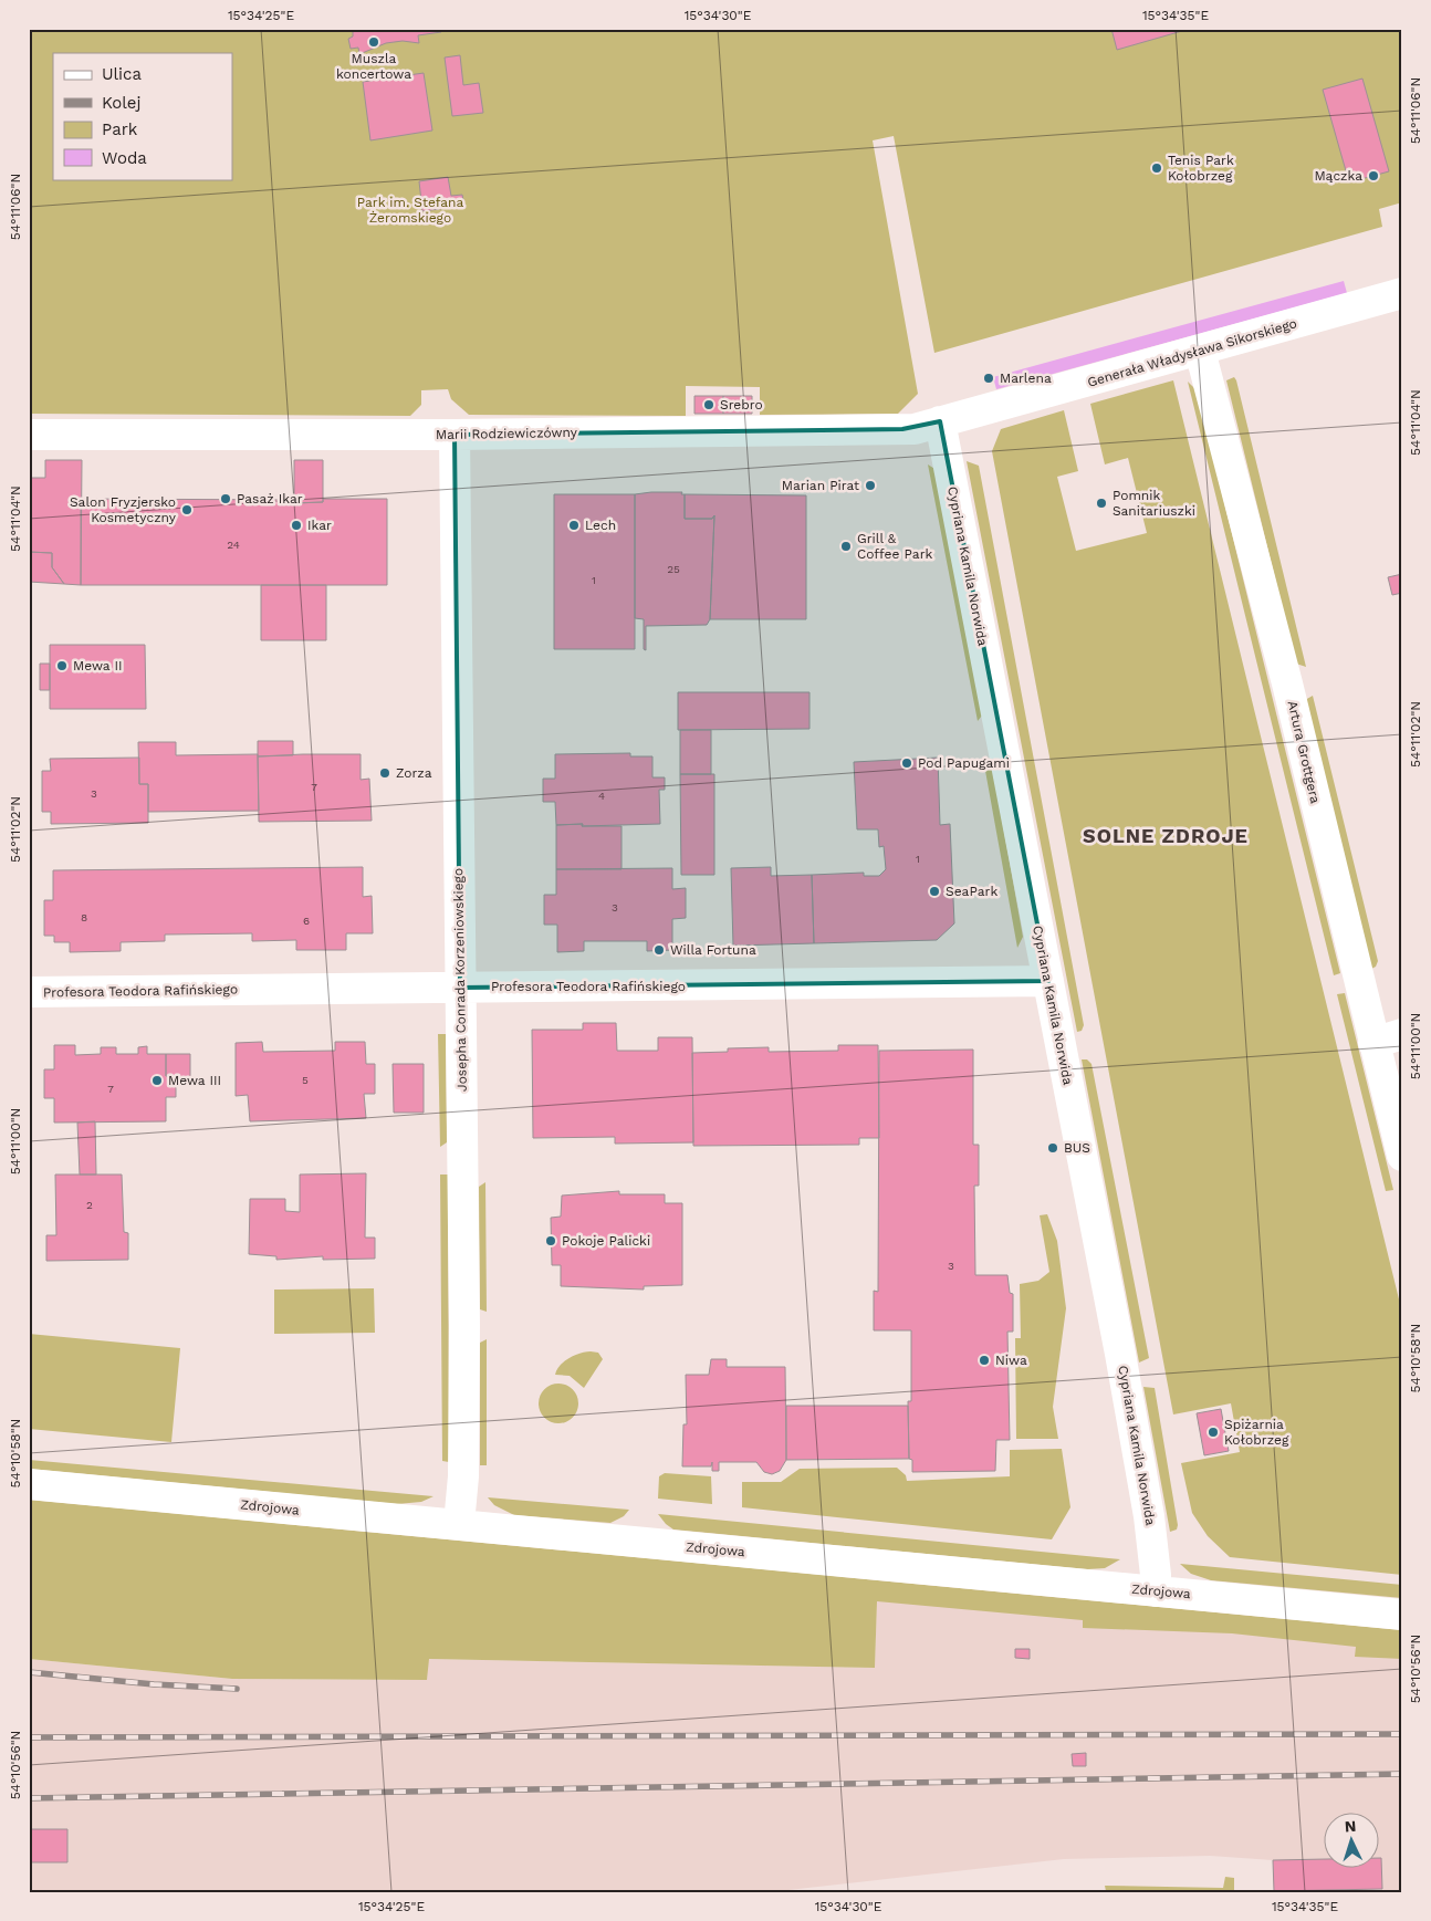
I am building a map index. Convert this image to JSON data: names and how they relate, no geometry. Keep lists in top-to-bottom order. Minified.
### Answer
{"streets":{"street":["Generała Władysława Sikorskiego","Marii Rodziewiczówny","Cypriana Kamila Norwida","Artura Grottgera","Josepha Conrada Korzeniowskiego","Profesora Teodora Rafińskiego","Zdrojowa"]},"crossings":[["Generała Władysława Sikorskiego","Marii Rodziewiczówny"],["Generała Władysława Sikorskiego","Artura Grottgera"],["Marii Rodziewiczówny","Cypriana Kamila Norwida"],["Marii Rodziewiczówny","Josepha Conrada Korzeniowskiego"],["Cypriana Kamila Norwida","Profesora Teodora Rafińskiego"],["Cypriana Kamila Norwida","Zdrojowa"],["Josepha Conrada Korzeniowskiego","Profesora Teodora Rafińskiego"],["Josepha Conrada Korzeniowskiego","Zdrojowa"]],"districts":["SOLNE ZDROJE"],"parks":["Park im. Stefana Żeromskiego"],"places":["Muszla koncertowa","Tenis Park Kołobrzeg","Mączka","Marlena","Srebro","Marian Pirat","Pasaż Ikar","Pomnik Sanitariuszki","Salon Fryzjersko Kosmetyczny","Ikar","Lech","Grill & Coffee Park","Mewa II","Pod Papugami","Zorza","SeaPark","Willa Fortuna","Mewa III","BUS","Pokoje Palicki","Niwa","Spiżarnia Kołobrzeg"],"house_numbers":["24","25","1","7","3","4","1","3","8","6","5","7","2","3"],"legend":["Ulica","Kolej","Park","Woda"],"north":"top","coordinates":["15°34'25\"E","15°34'30\"E","15°34'35\"E","54°11'06\"N","54°11'04\"N","54°11'02\"N","54°11'00\"N","54°10'58\"N","54°10'56\"N"]}
